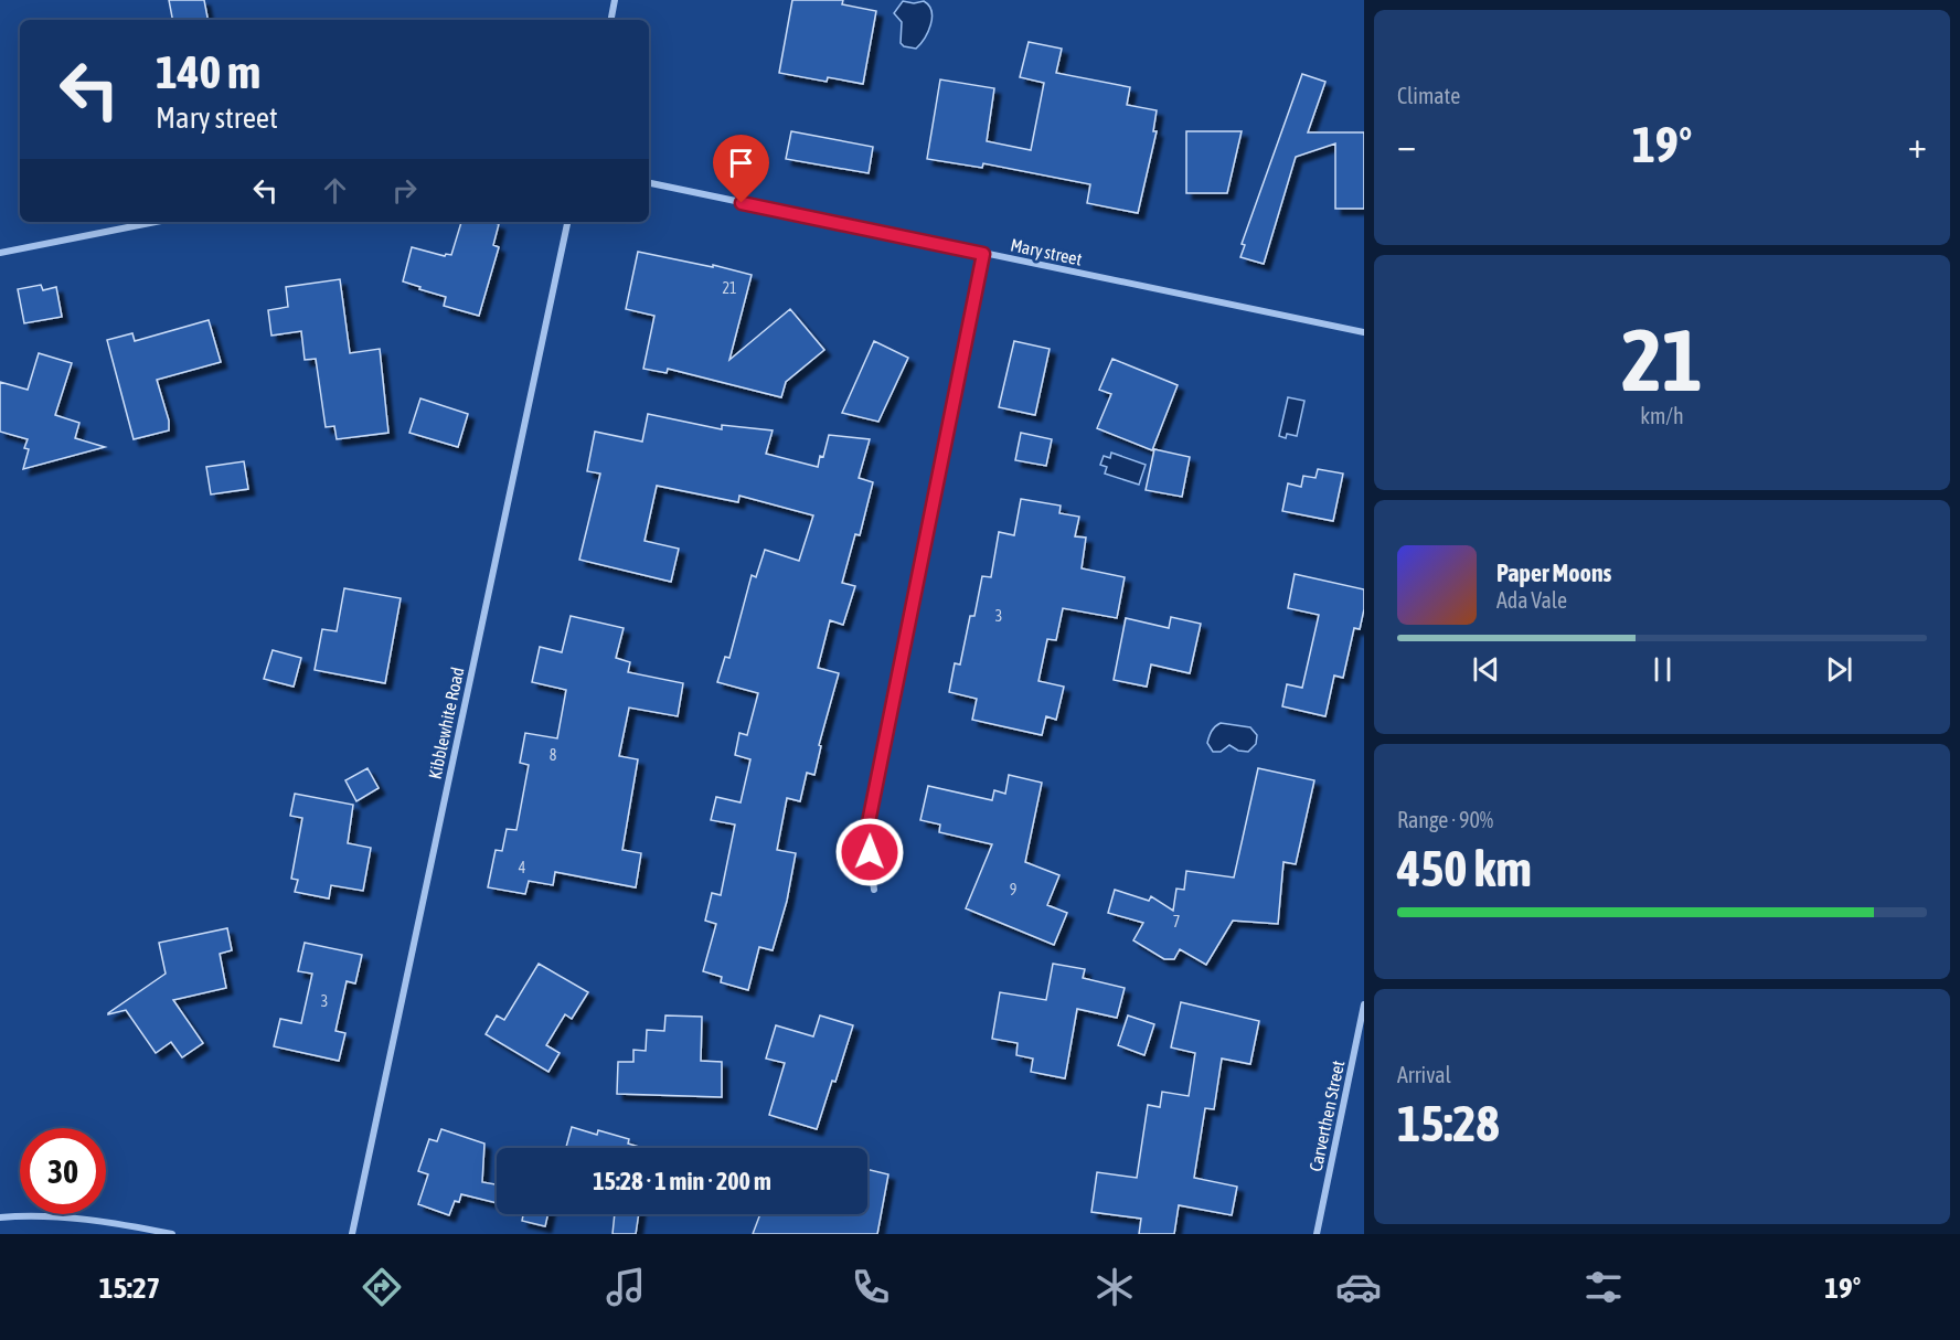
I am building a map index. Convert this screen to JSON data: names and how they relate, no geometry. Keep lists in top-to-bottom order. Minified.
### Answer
{"streets":{"street":["Mary street","Kibblewhite Road","Carverthen Street"]},"house_numbers":["21","3","8","4","9","7","3"],"page":{"tile":["Climate",["21","km/h"],["Range · 90%","450 km"],["Arrival","15:28"]],"turn":["140 m","Mary street"],"heat":["−","19°","+"],"song":["Paper Moons","Ada Vale"],"limit":"30","trip":"15:28 · 1 min · 200 m","tabs":["15:27","19°"]}}
